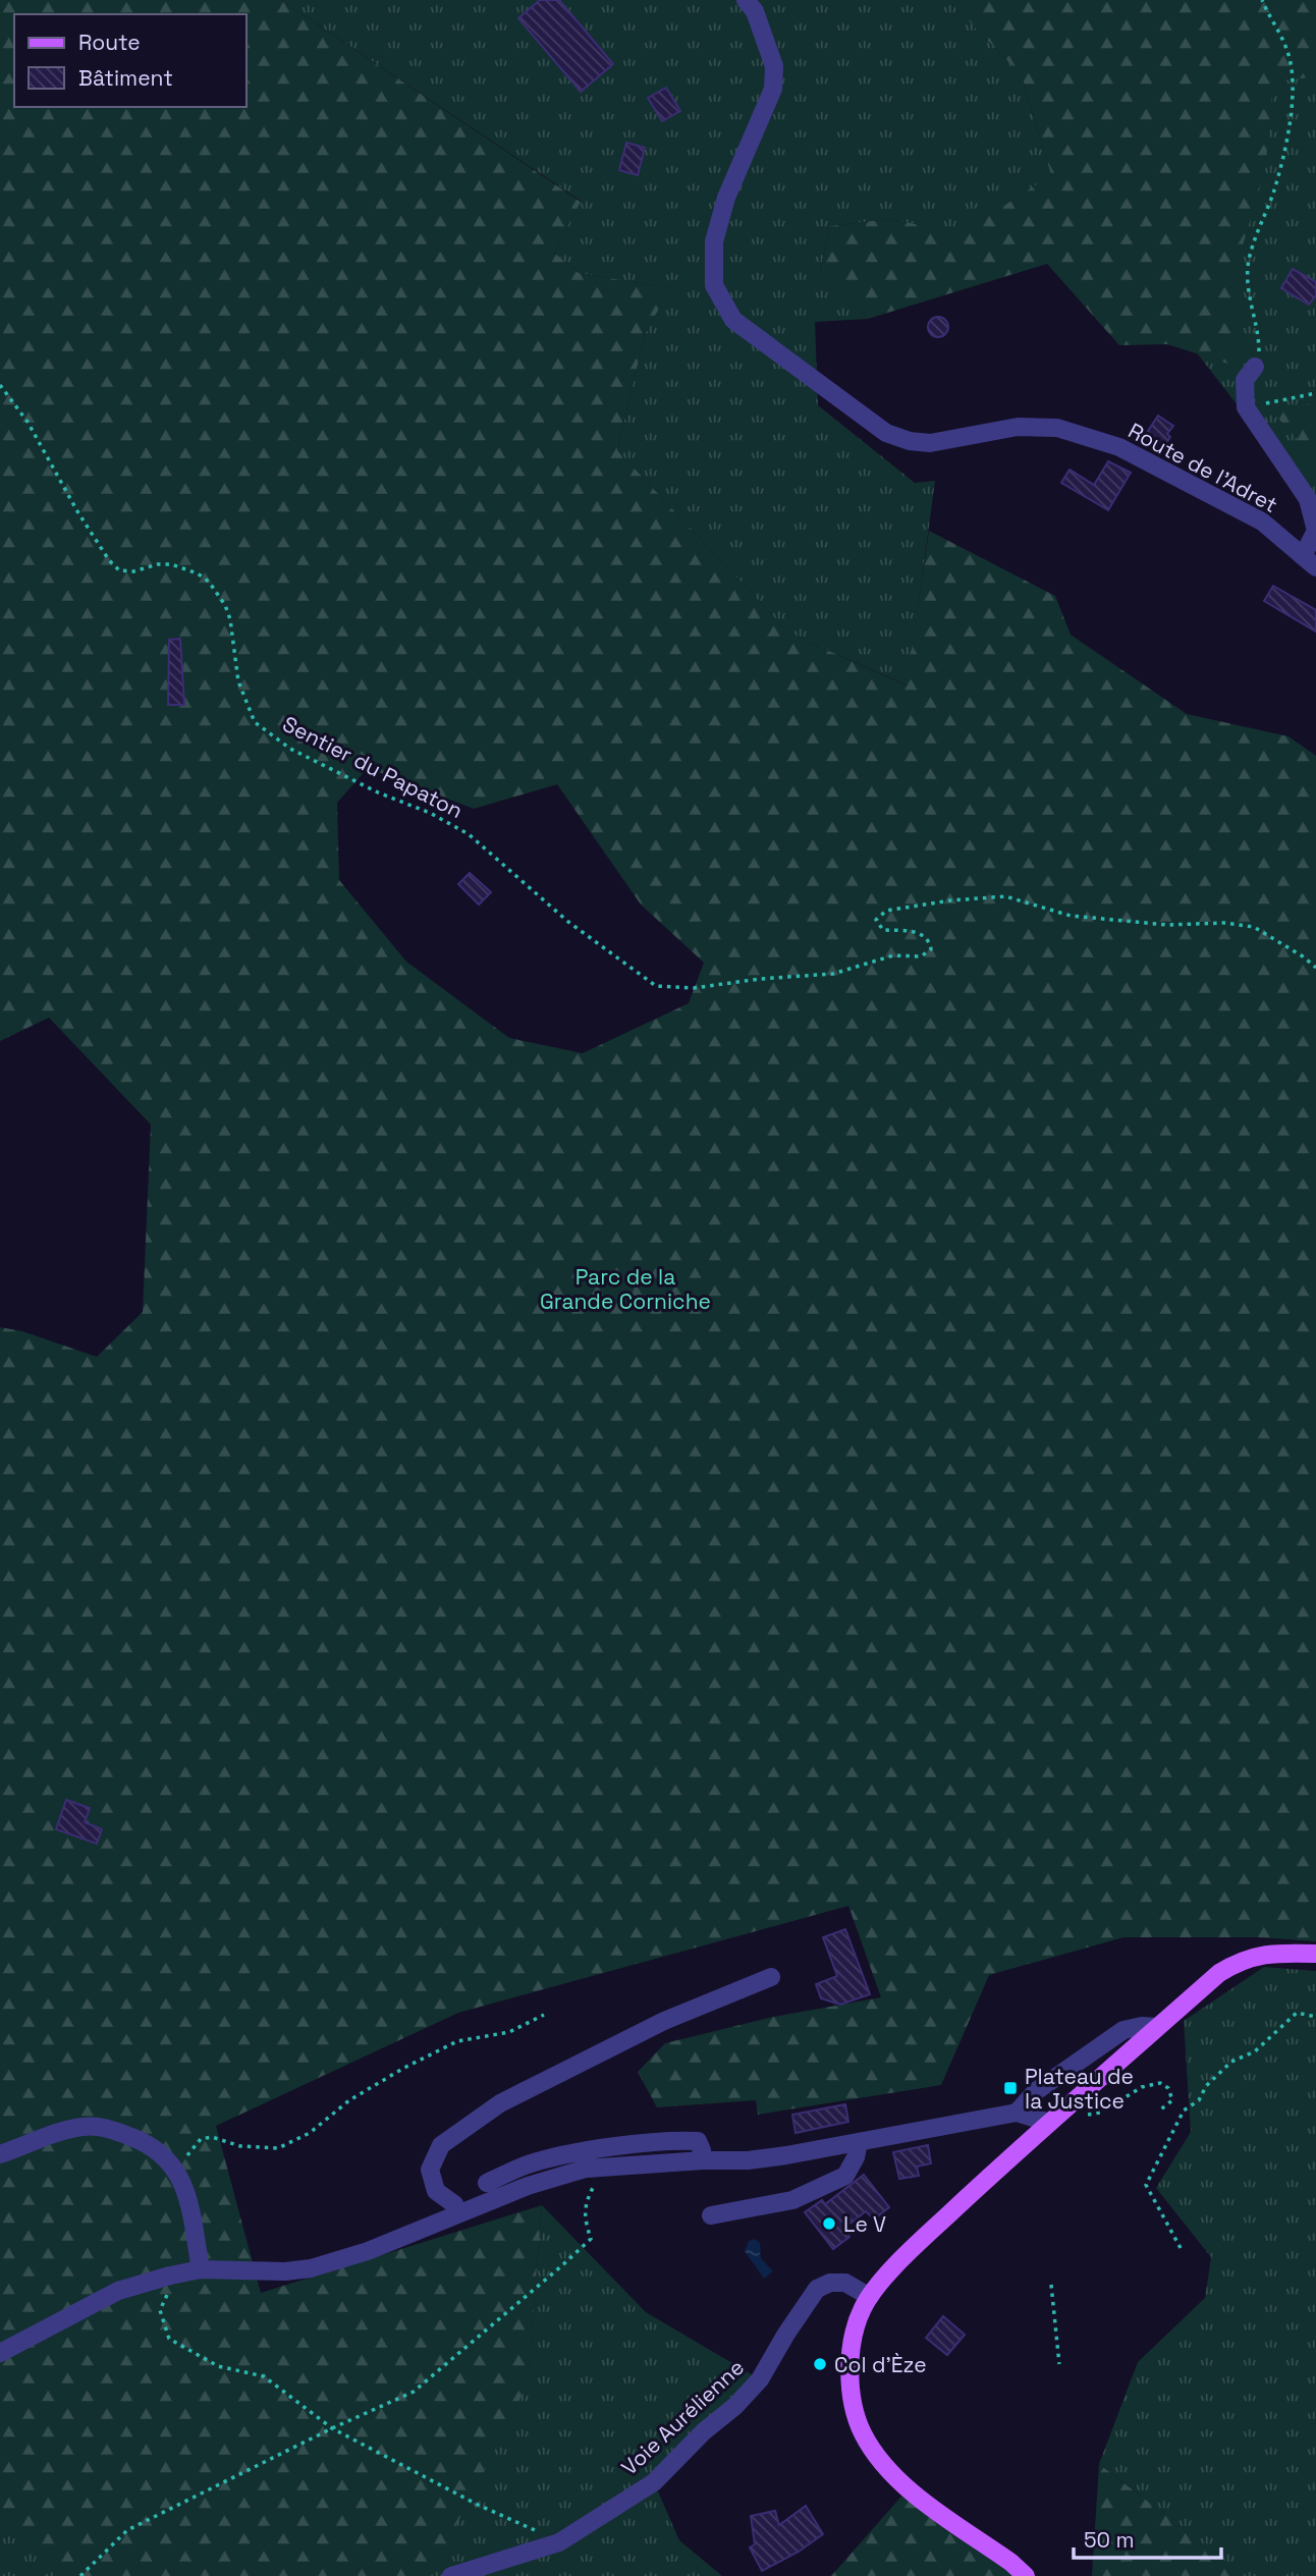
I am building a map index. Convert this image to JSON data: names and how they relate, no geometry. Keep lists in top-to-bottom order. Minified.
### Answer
{"streets":{"street":["Route de l'Adret","Voie Aurélienne"],"path":["Sentier du Papaton"]},"parks":["Parc de la Grande Corniche"],"places":{"transit":["Plateau de la Justice"],"other":["Le V","Col d'Èze"]},"legend":["Route","Bâtiment"],"scale_bar":"50 m"}
